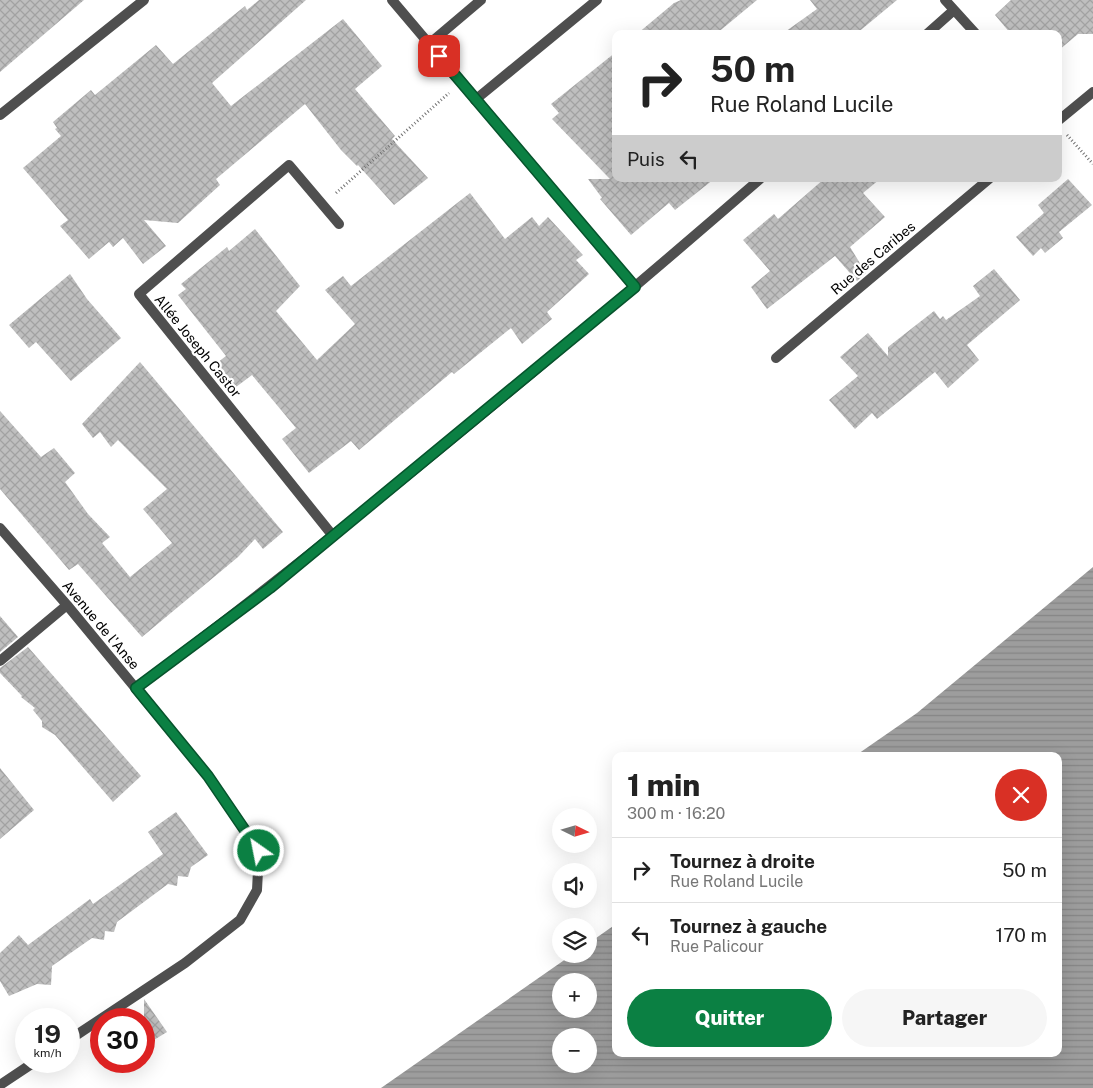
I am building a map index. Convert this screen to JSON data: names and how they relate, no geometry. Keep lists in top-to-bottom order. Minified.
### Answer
{"streets":{"street":["Rue des Caribes","Allée Joseph Castor","Avenue de l'Anse"]},"north":"right","page":{"turn":["50 m","Rue Roland Lucile"],"then":"Puis","heading":["1 min","300 m · 16:20"],"map_buttons":["+","−"],"list":[{"name":"Tournez à droite","note":"Rue Roland Lucile","value":"50 m"},{"name":"Tournez à gauche","note":"Rue Palicour","value":"170 m"}],"buttons":["Quitter","Partager"],"speed":"19 km/h","limit":"30"}}
